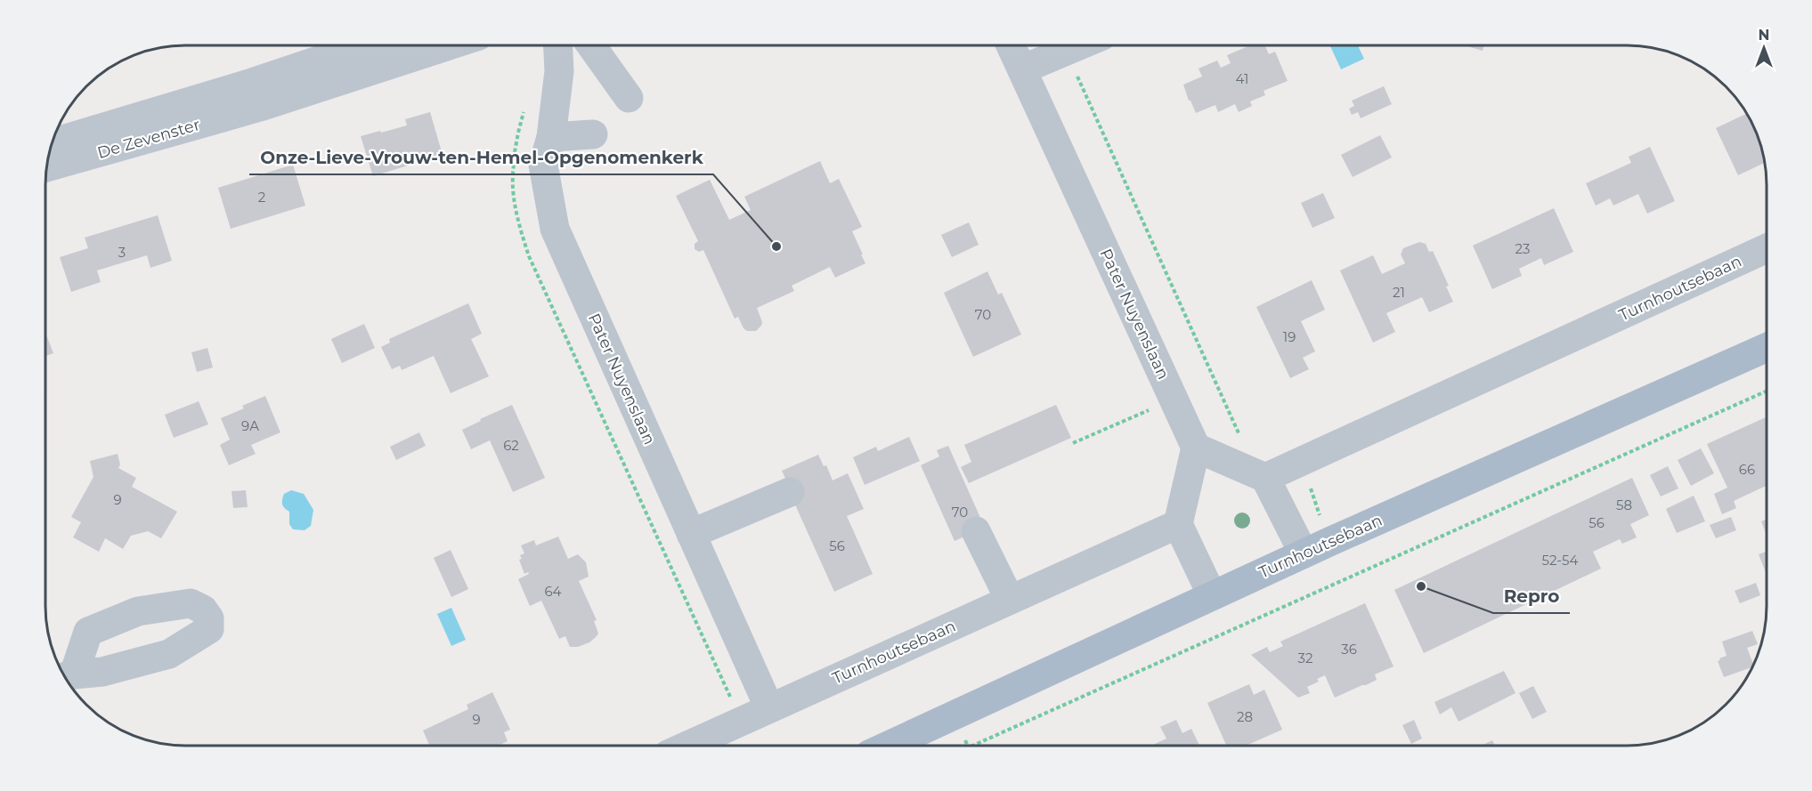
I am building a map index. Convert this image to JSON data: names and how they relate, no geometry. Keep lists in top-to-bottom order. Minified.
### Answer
{"streets":{"main road":["Turnhoutsebaan"],"street":["De Zevenster","Pater Nuyenslaan"]},"crossings":[["Turnhoutsebaan","Pater Nuyenslaan"]],"places":["Onze-Lieve-Vrouw-ten-Hemel-Opgenomenkerk","Repro"],"house_numbers":["41","2","23","3","21","70","19","9A","62","66","9","58","70","56","56","52-54","64","36","32","28","9"],"north":"top"}
